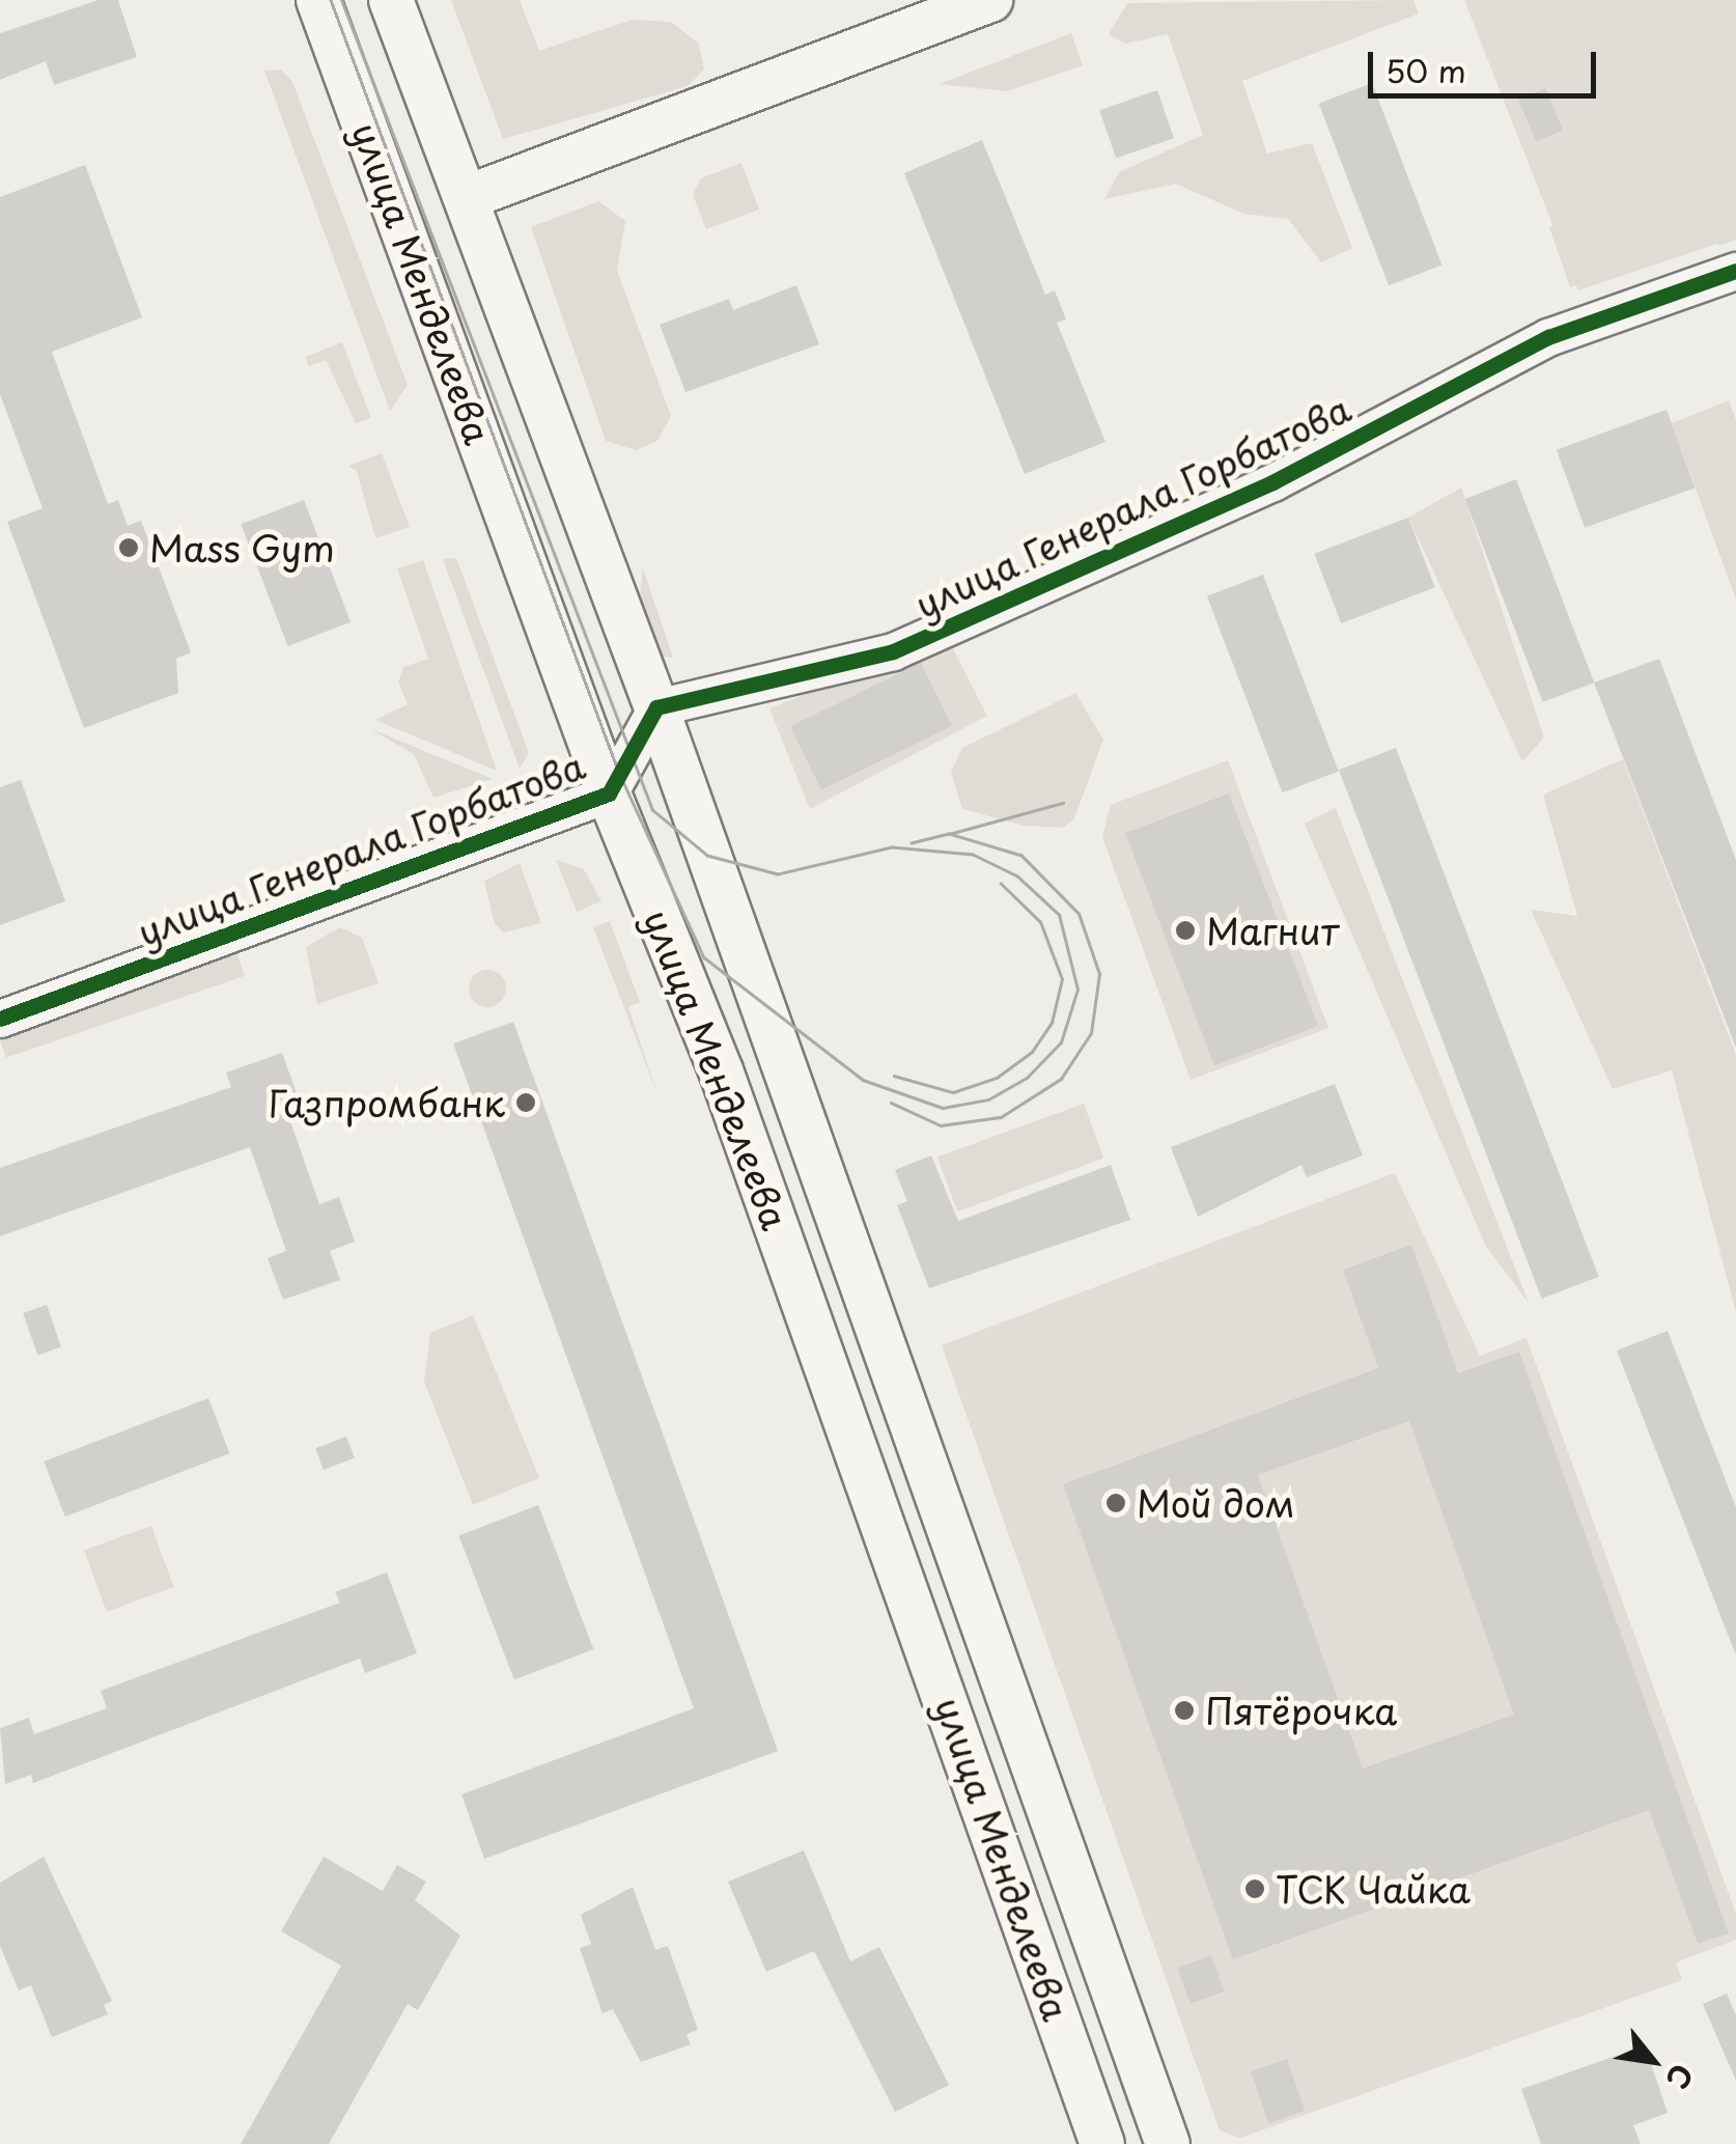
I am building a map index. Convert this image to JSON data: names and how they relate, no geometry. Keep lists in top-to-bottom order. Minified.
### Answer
{"streets":{"main road":["улица Менделеева"],"street":["улица Генерала Горбатова"]},"crossings":[["улица Менделеева","улица Генерала Горбатова"]],"places":["Mass Gym","Магнит","Газпромбанк","Мой дом","Пятёрочка","ТСК Чайка"],"scale_bar":"50 m","north":"bottom right"}
